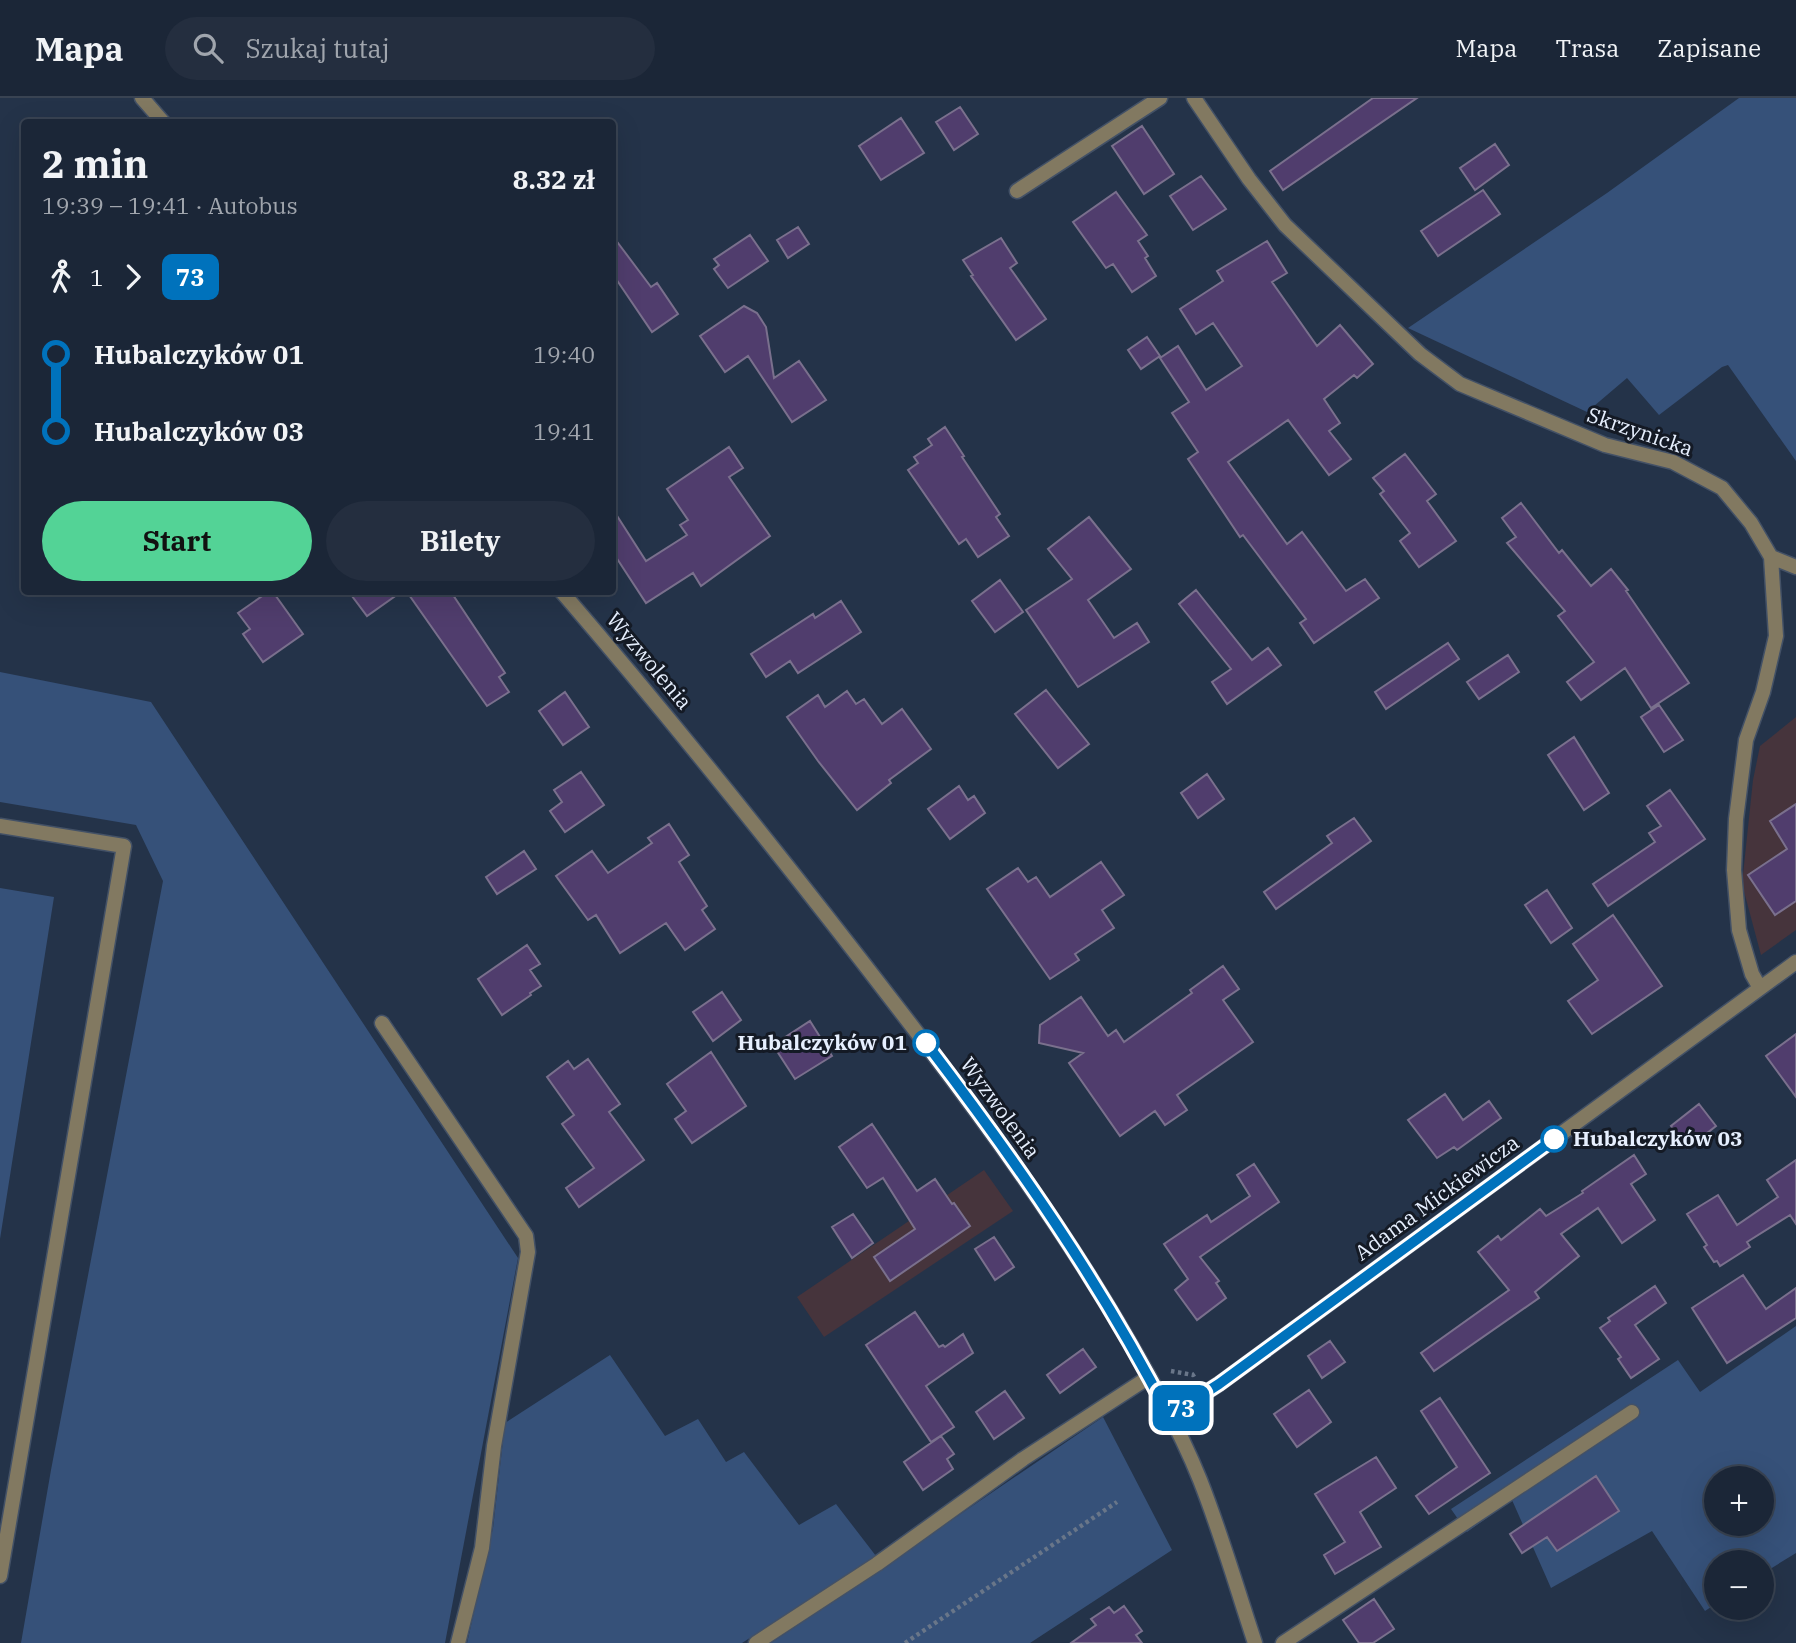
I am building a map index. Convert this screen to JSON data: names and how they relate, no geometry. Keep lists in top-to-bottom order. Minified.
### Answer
{"streets":{"street":["Skrzynicka","Wyzwolenia","Adama Mickiewicza"]},"crossings":[["Skrzynicka","Adama Mickiewicza"],["Wyzwolenia","Adama Mickiewicza"]],"places":["Hubalczyków 01","Hubalczyków 03"],"lines":["bus line 73"],"page":{"header":"Mapa","search":"Szukaj tutaj","nav":["Mapa","Trasa","Zapisane"],"on_map":"73","heading":["2 min","19:39 – 19:41 · Autobus","8.32 zł"],"legs":["1","73"],"list":[{"name":"Hubalczyków 01","value":"19:40"},{"name":"Hubalczyków 03","value":"19:41"}],"buttons":["Start","Bilety"],"map_buttons":["+","−"]}}
